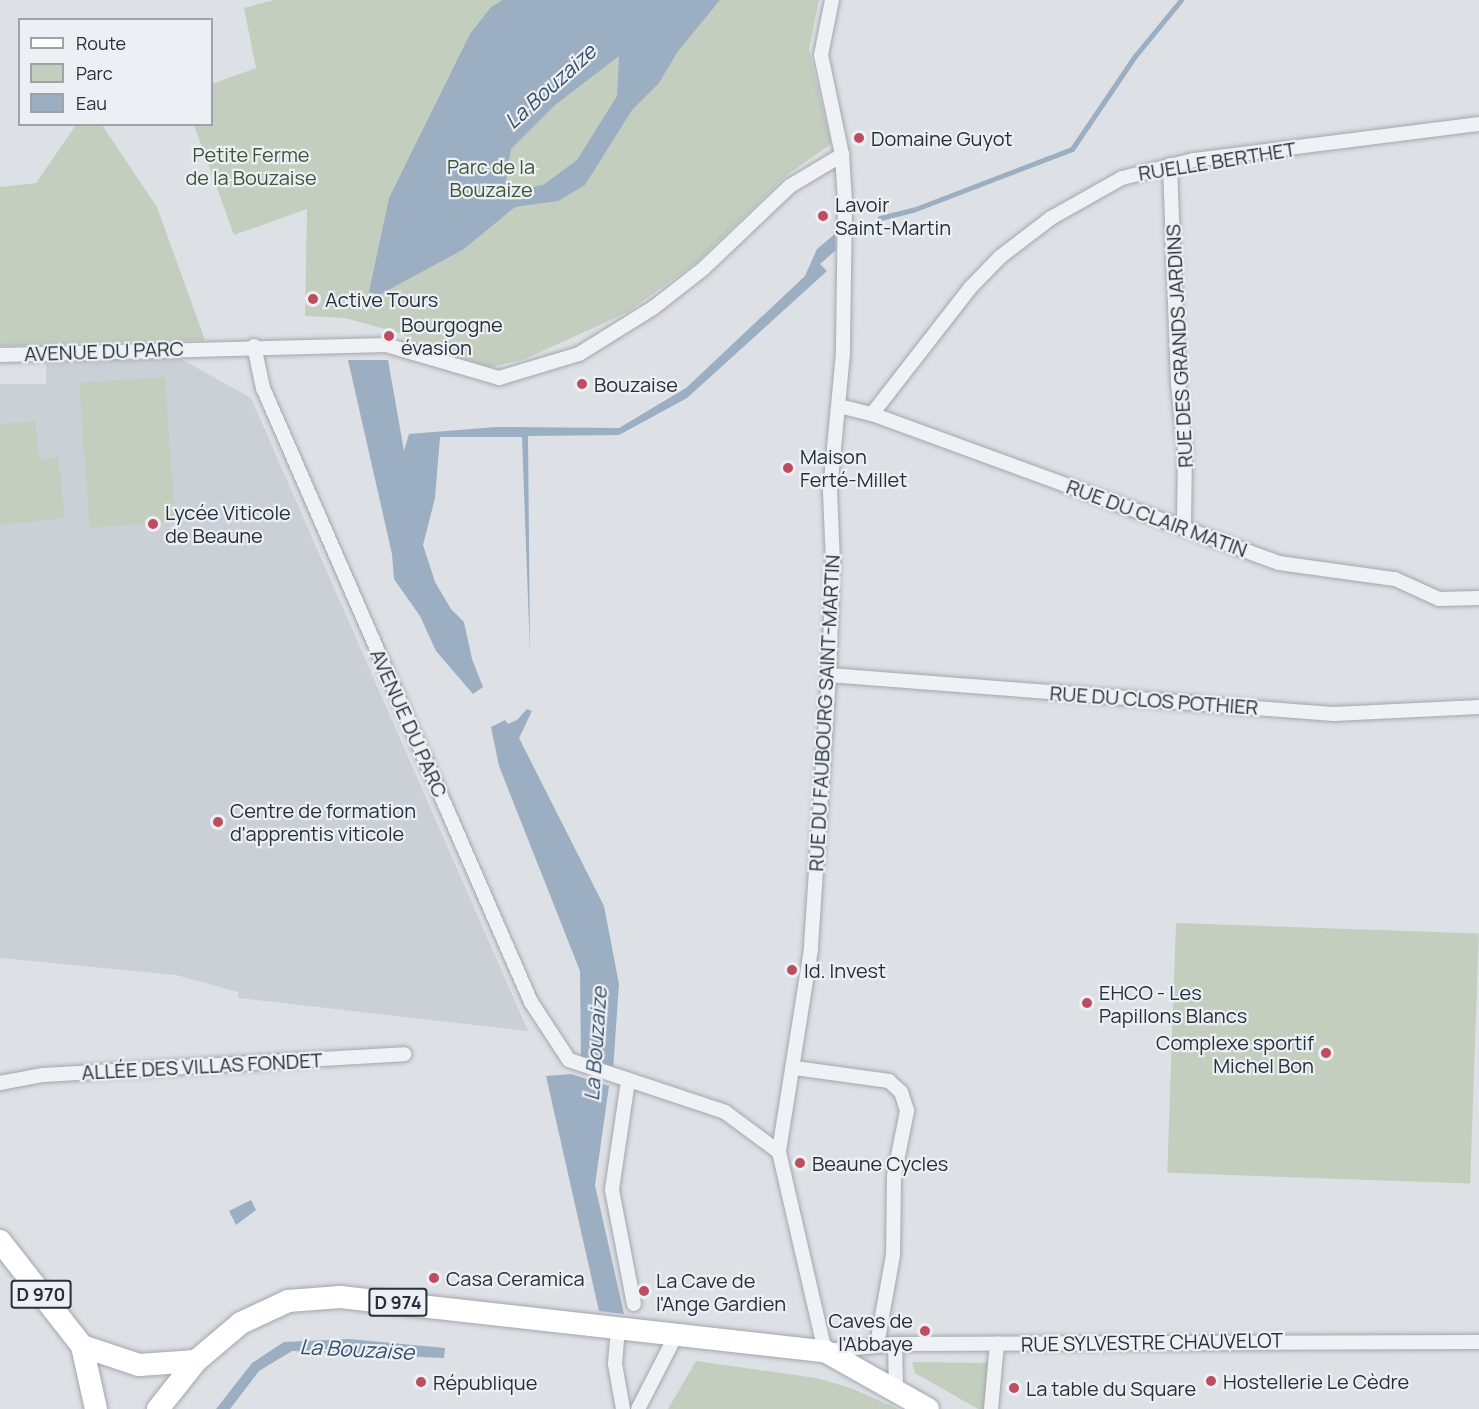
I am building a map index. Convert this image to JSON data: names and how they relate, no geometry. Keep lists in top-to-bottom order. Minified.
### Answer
{"streets":{"main road":["D 970","D 974"],"street":["RUELLE BERTHET","RUE DES GRANDS JARDINS","AVENUE DU PARC","RUE DU CLAIR MATIN","RUE DU CLOS POTHIER","RUE DU FAUBOURG SAINT-MARTIN","ALLÉE DES VILLAS FONDET","RUE SYLVESTRE CHAUVELOT"]},"crossings":[["RUELLE BERTHET","RUE DES GRANDS JARDINS"],["RUELLE BERTHET","RUE DU CLAIR MATIN"],["RUE DES GRANDS JARDINS","RUE DU CLAIR MATIN"],["AVENUE DU PARC","RUE DU FAUBOURG SAINT-MARTIN"],["RUE DU CLAIR MATIN","RUE DU FAUBOURG SAINT-MARTIN"],["RUE DU CLOS POTHIER","RUE DU FAUBOURG SAINT-MARTIN"],["RUE DU FAUBOURG SAINT-MARTIN","D 974"],["RUE DU FAUBOURG SAINT-MARTIN","RUE SYLVESTRE CHAUVELOT"],["D 974","RUE SYLVESTRE CHAUVELOT"]],"water":["La Bouzaize","La Bouzaise"],"parks":["Petite Ferme de la Bouzaise","Parc de la Bouzaize"],"places":["Domaine Guyot","Lavoir Saint-Martin","Active Tours","Bourgogne évasion","Bouzaise","Maison Ferté-Millet","Lycée Viticole de Beaune","Centre de formation d'apprentis viticole","Id. Invest","EHCO - Les Papillons Blancs","Complexe sportif Michel Bon","Beaune Cycles","Casa Ceramica","La Cave de l'Ange Gardien","Caves de l'Abbaye","Hostellerie Le Cèdre","République","La table du Square"],"legend":["Route","Parc","Eau"]}
